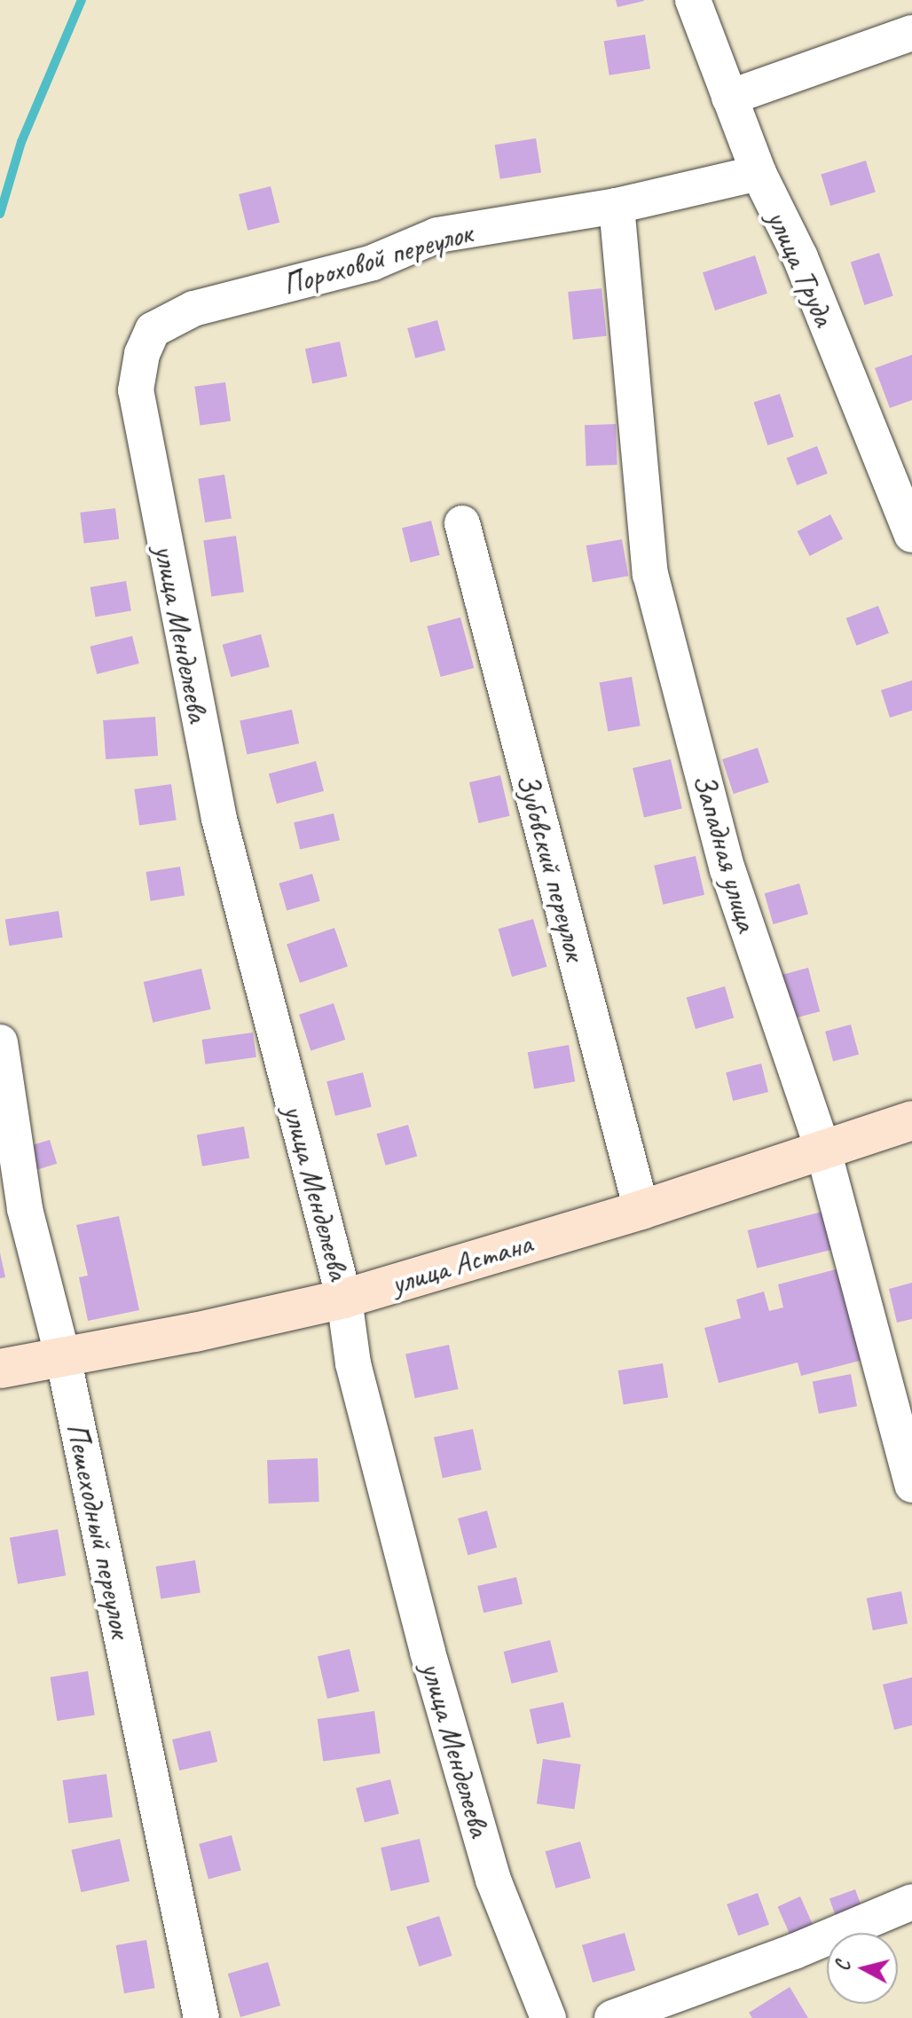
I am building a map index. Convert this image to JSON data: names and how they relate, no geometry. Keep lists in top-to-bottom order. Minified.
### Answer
{"streets":{"street":["Пороховой переулок","улица Труда","улица Менделеева","Западная улица","Зубовский переулок","улица Астана","Пешеходный переулок"]},"crossings":[["Пороховой переулок","улица Труда"],["Пороховой переулок","улица Менделеева"],["Пороховой переулок","Западная улица"],["улица Менделеева","улица Астана"],["Западная улица","улица Астана"],["Зубовский переулок","улица Астана"],["улица Астана","Пешеходный переулок"]],"north":"left"}
